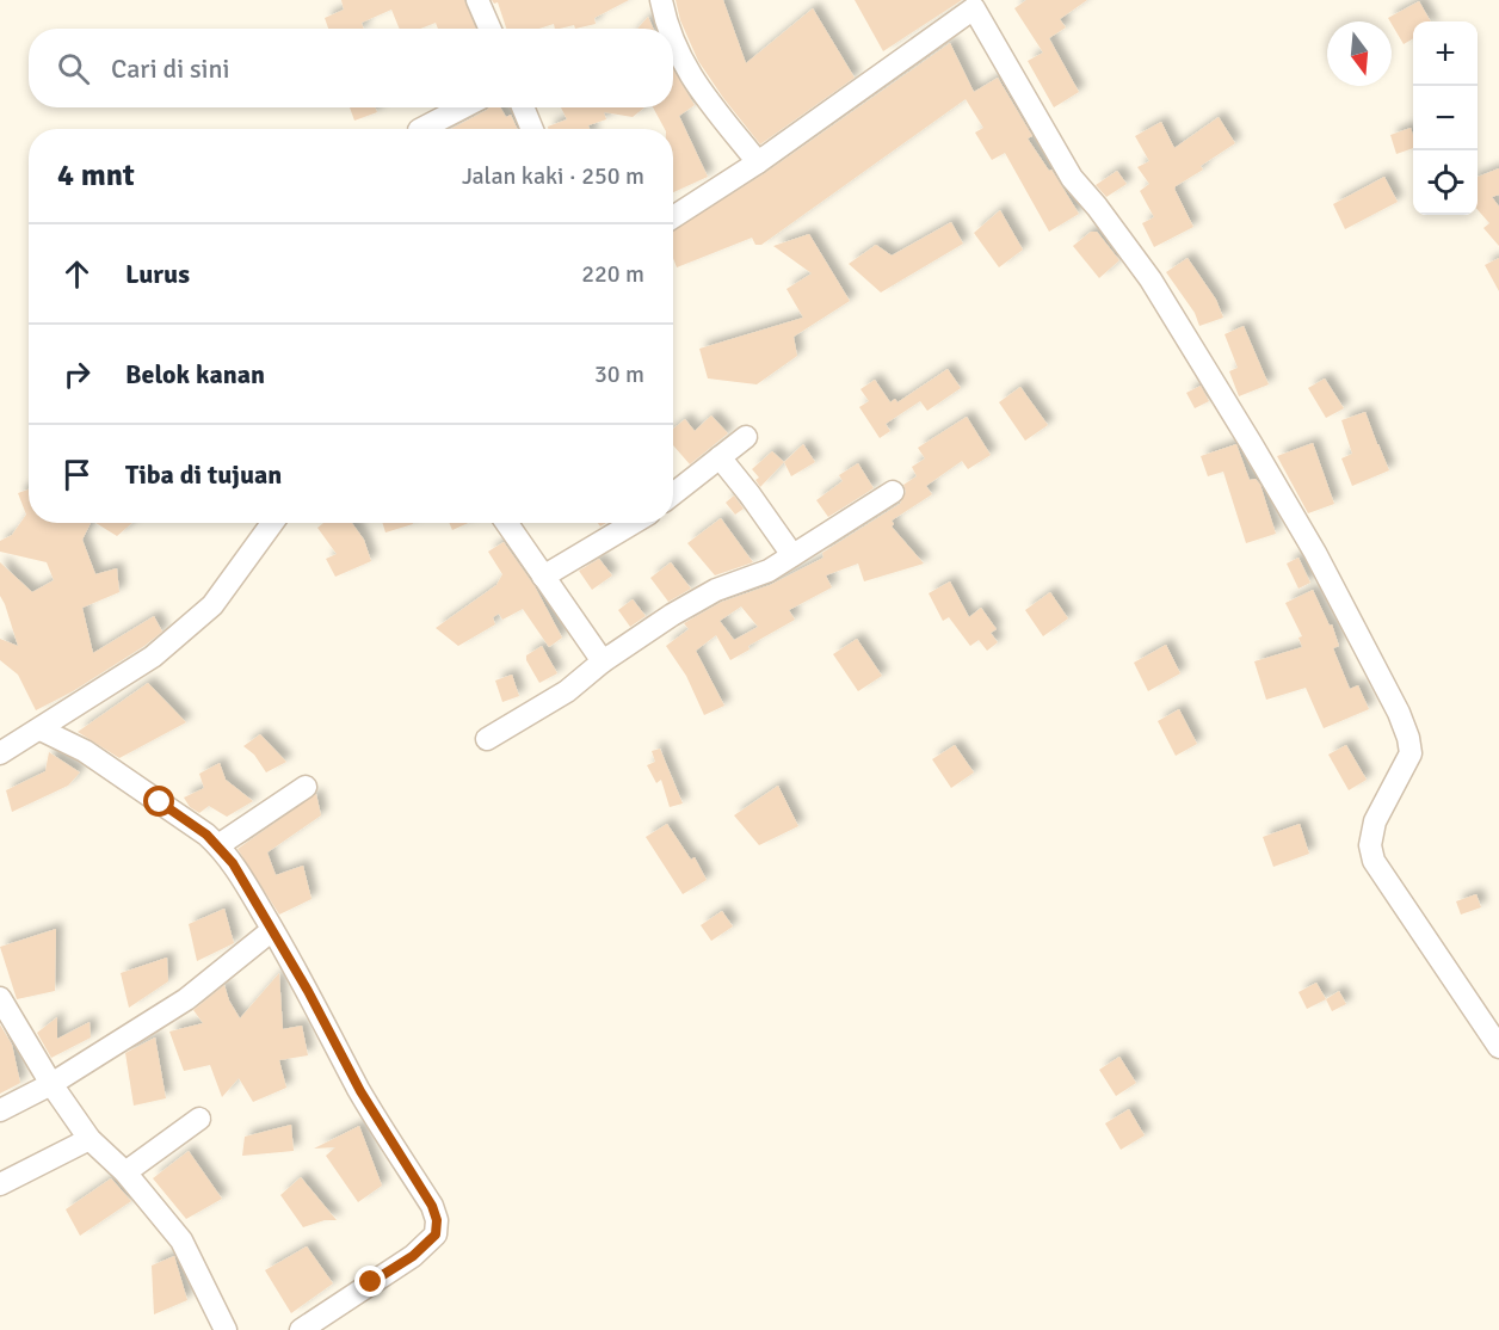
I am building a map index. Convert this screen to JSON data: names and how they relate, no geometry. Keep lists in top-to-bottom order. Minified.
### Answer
{"north":"bottom","page":{"map_buttons":["+","−"],"search":"Cari di sini","heading":["4 mnt","Jalan kaki · 250 m"],"list":[["Lurus","220 m"],["Belok kanan","30 m"],"Tiba di tujuan"]}}
